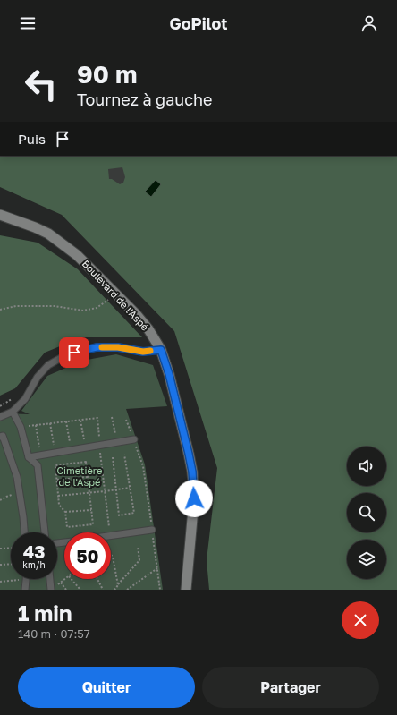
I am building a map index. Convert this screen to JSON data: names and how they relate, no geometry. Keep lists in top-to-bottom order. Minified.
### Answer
{"streets":{"main road":["Boulevard de l'Aspé"]},"parks":["Cimetière de l'Aspé"],"page":{"header":"GoPilot","turn":["90 m","Tournez à gauche"],"then":"Puis","speed":"43 km/h","limit":"50","heading":["1 min","140 m · 07:57"],"buttons":["Quitter","Partager"]}}
